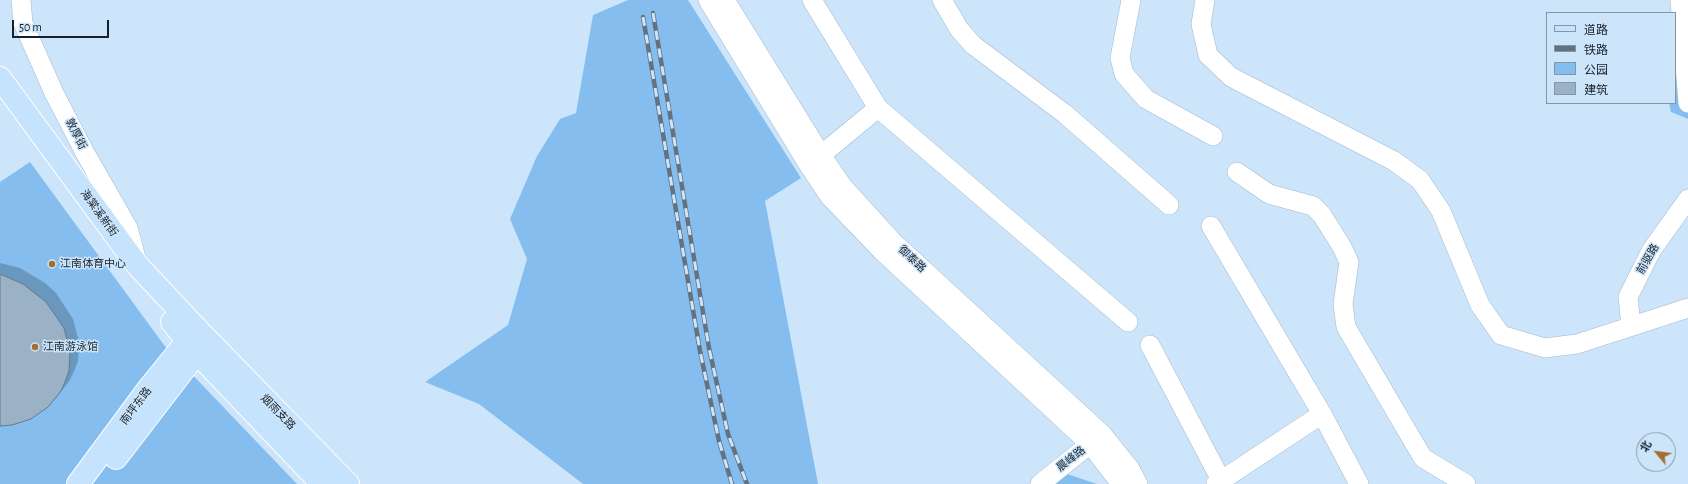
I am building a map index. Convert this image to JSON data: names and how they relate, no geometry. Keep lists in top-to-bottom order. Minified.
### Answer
{"streets":{"main road":["海棠溪新街","南坪东路","烟雨支路"],"street":["敦厚街","御泰路","前驱路","晨峰路"]},"crossings":[["敦厚街","海棠溪新街"],["海棠溪新街","南坪东路"],["海棠溪新街","烟雨支路"],["御泰路","晨峰路"],["南坪东路","烟雨支路"]],"places":["江南体育中心","江南游泳馆"],"legend":["道路","铁路","公园","建筑"],"scale_bar":"50 m","north":"top left"}
